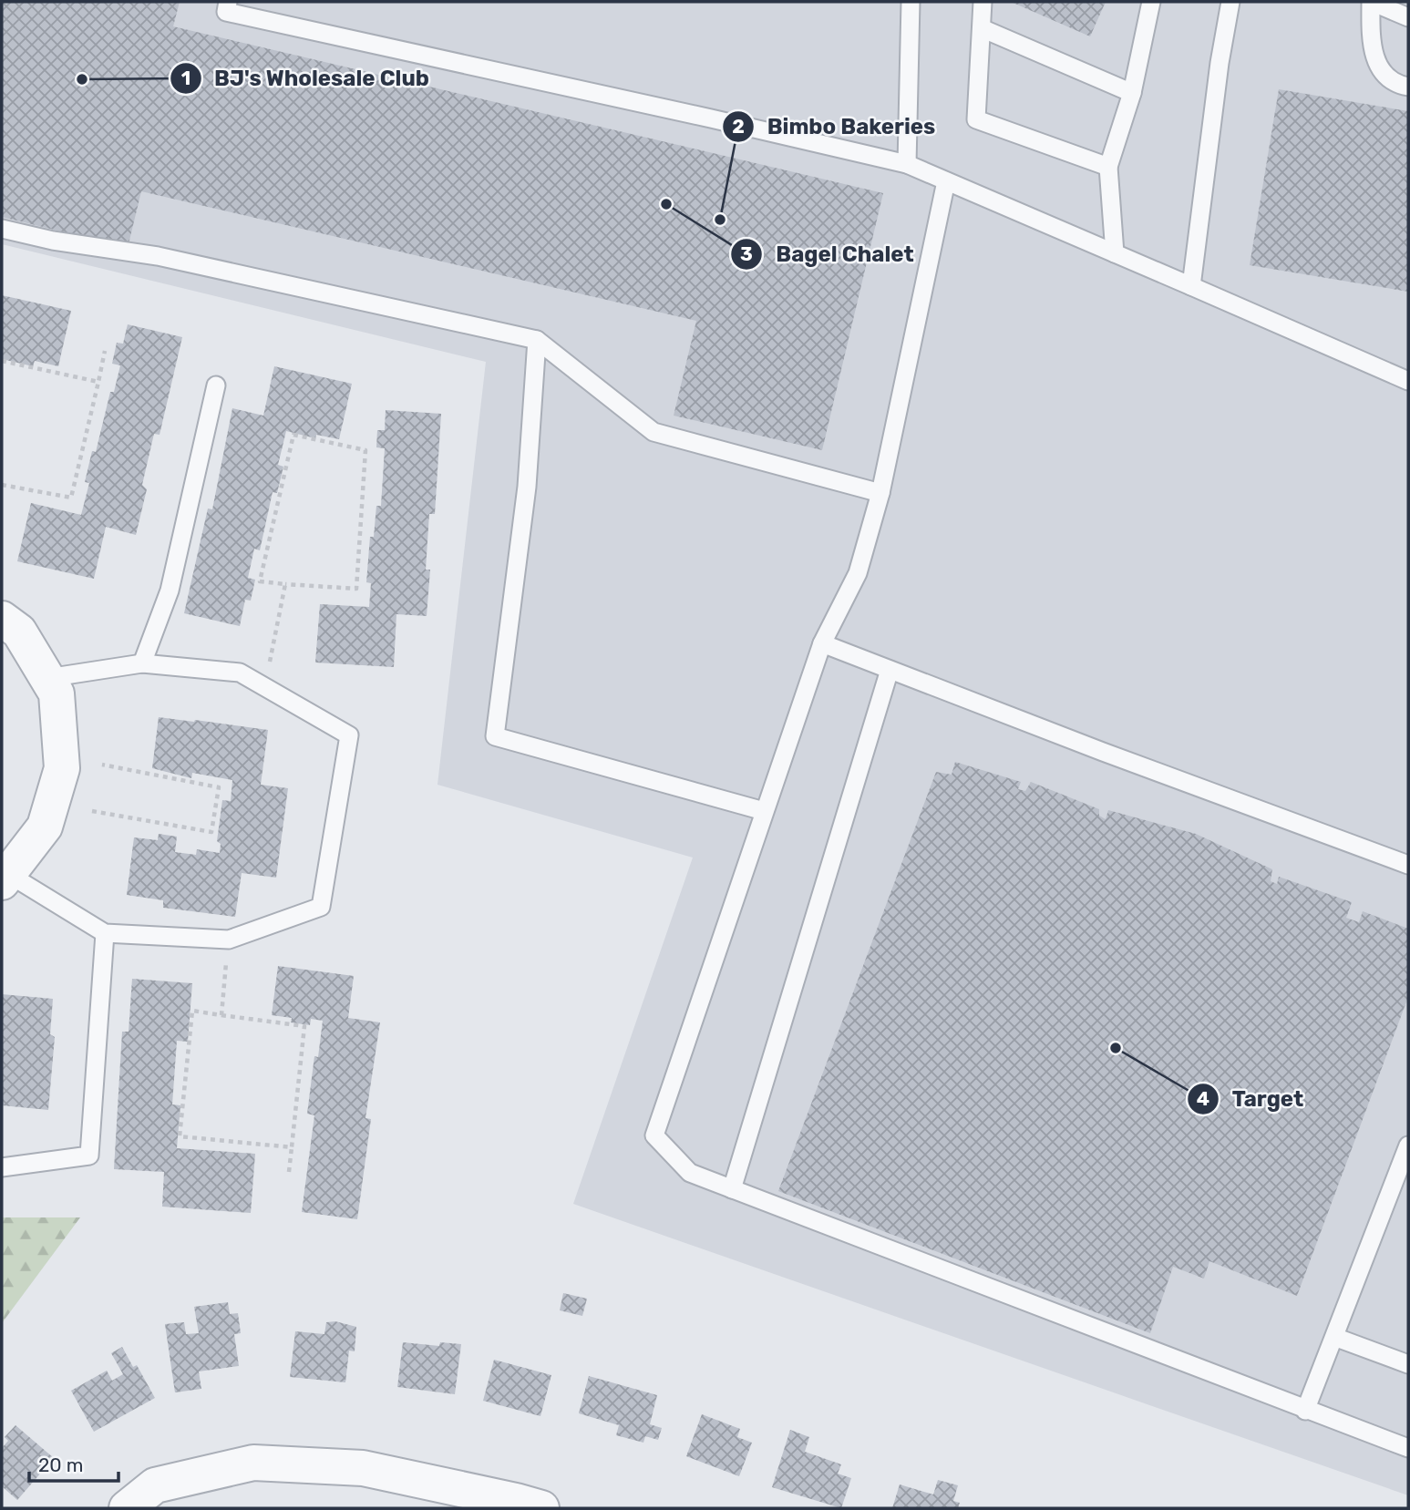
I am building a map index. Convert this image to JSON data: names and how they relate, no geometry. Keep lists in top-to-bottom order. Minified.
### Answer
{"places":["BJ's Wholesale Club","Bagel Chalet","Bimbo Bakeries","Target"],"scale_bar":"20 m"}
